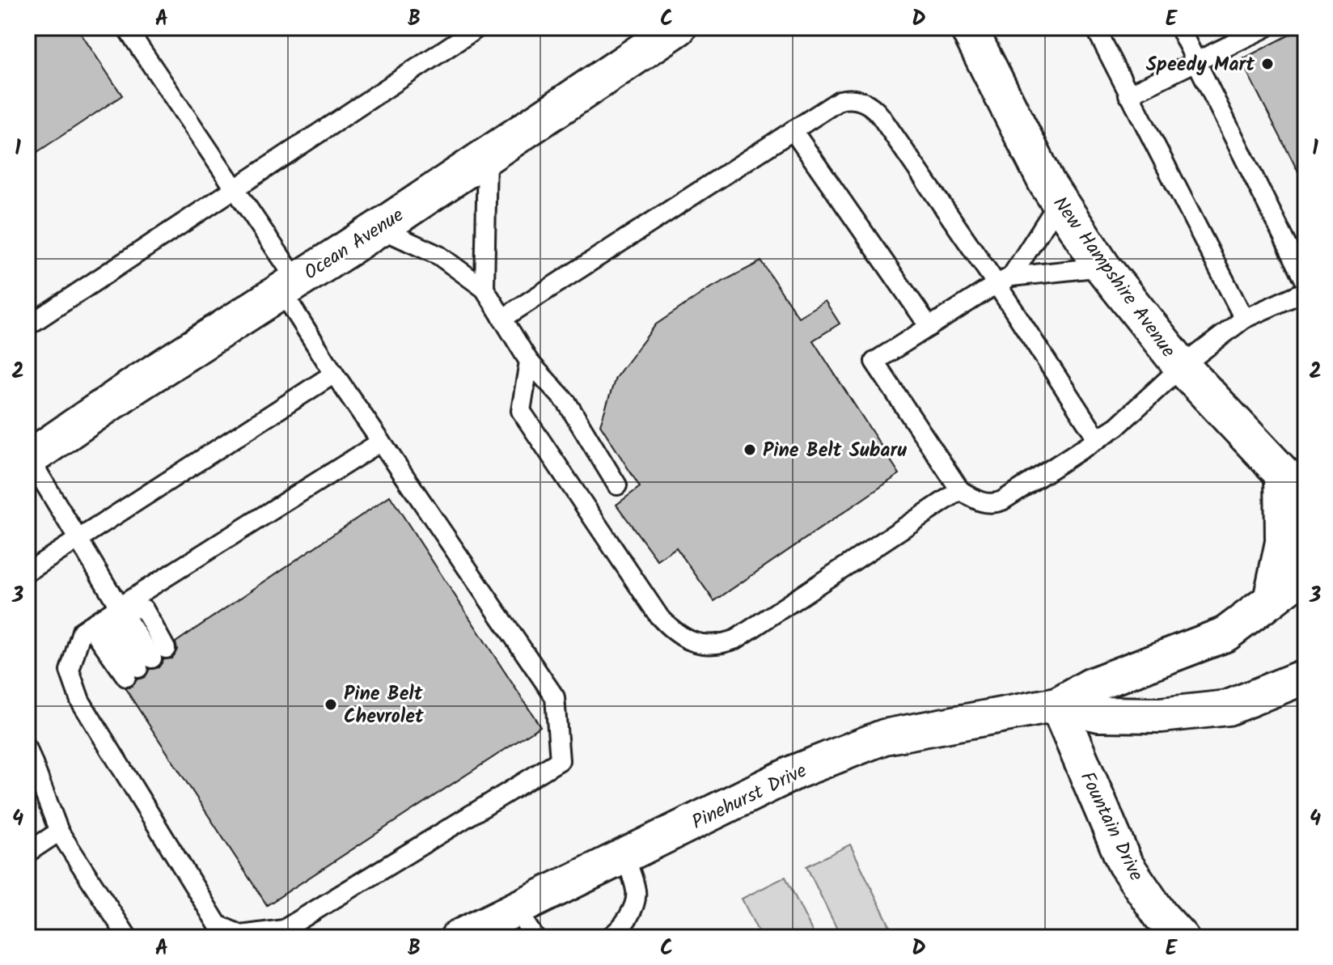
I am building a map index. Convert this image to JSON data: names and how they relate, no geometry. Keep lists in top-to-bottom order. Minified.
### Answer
{"streets":{"main road":["Ocean Avenue","New Hampshire Avenue"],"street":["Pinehurst Drive","Fountain Drive"]},"crossings":[["Pinehurst Drive","Fountain Drive"]],"places":["Speedy Mart","Pine Belt Subaru","Pine Belt Chevrolet"],"grid":{"columns":["A","B","C","D","E"],"rows":["1","2","3","4"]}}
